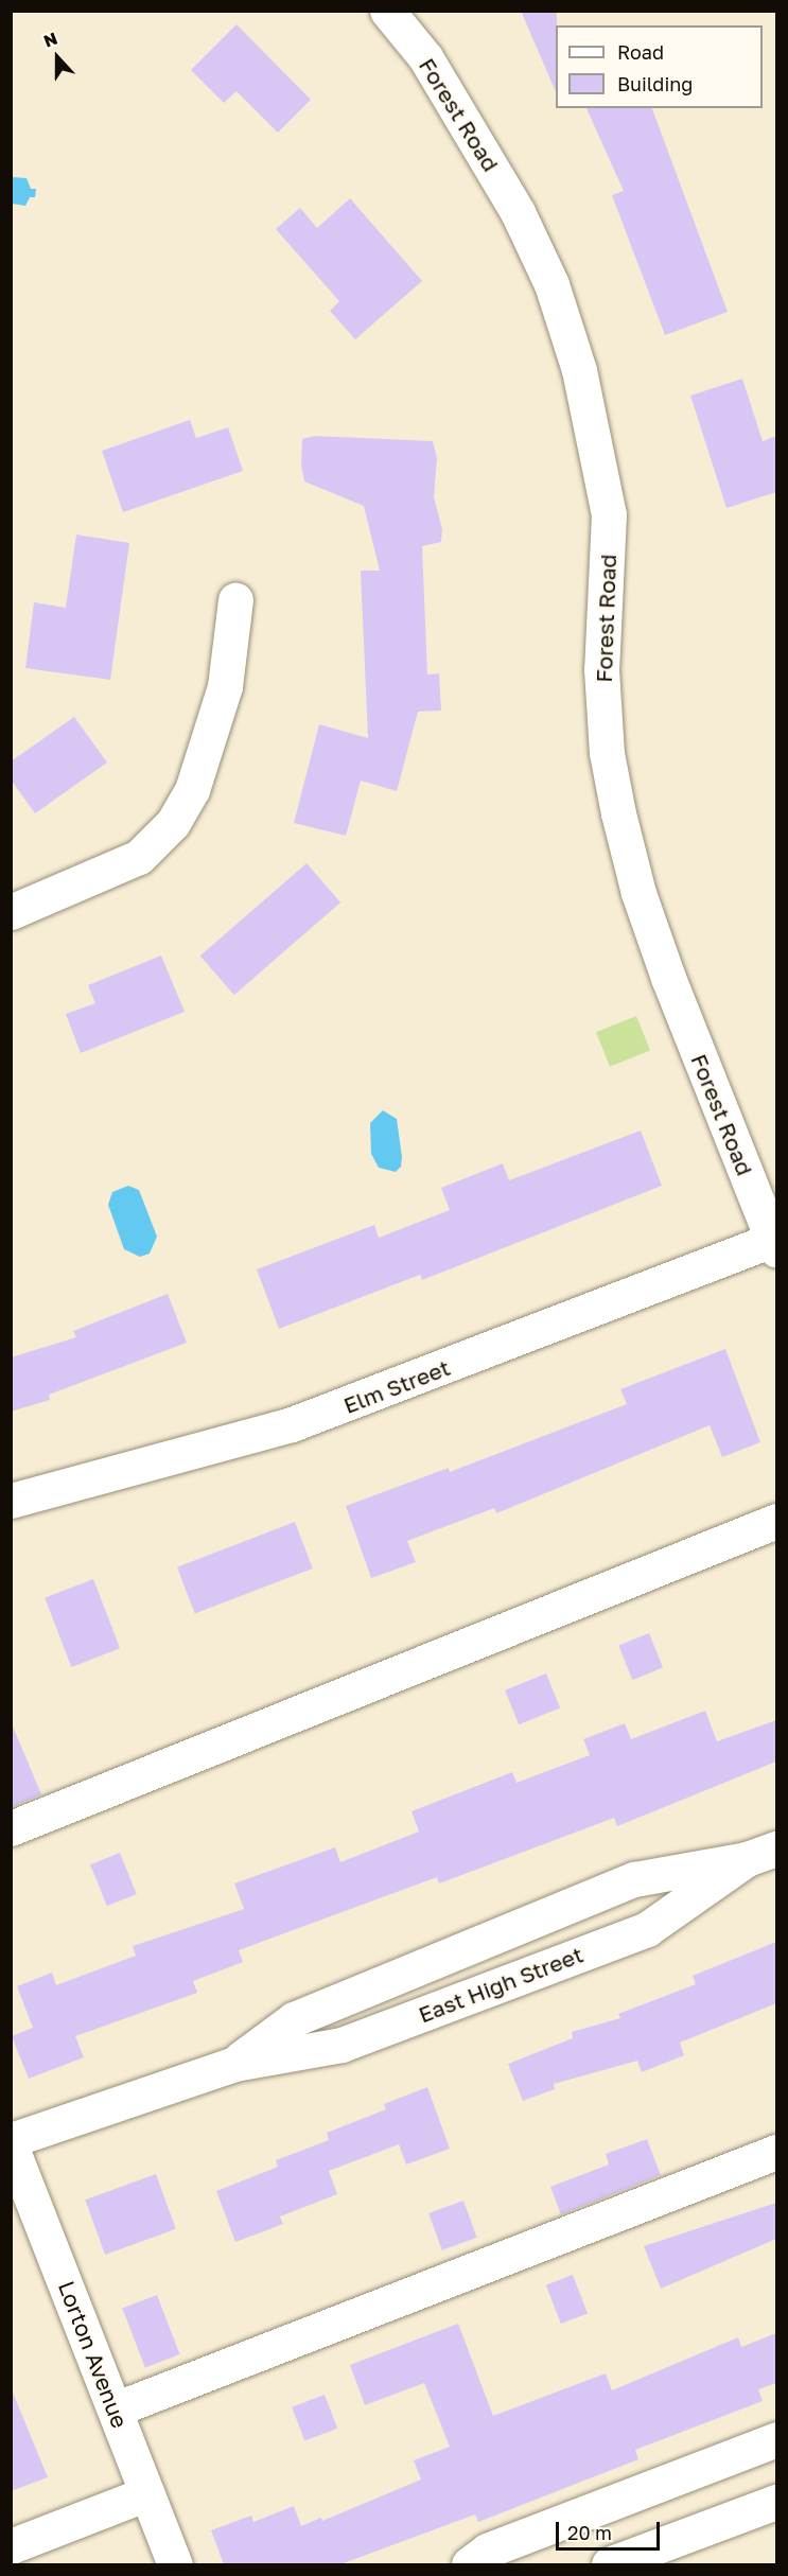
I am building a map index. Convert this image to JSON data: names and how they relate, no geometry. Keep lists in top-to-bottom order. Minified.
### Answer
{"streets":{"street":["Forest Road","Elm Street","East High Street","Lorton Avenue"]},"crossings":[["Forest Road","Elm Street"]],"legend":["Road","Building"],"scale_bar":"20 m","north":"top"}
